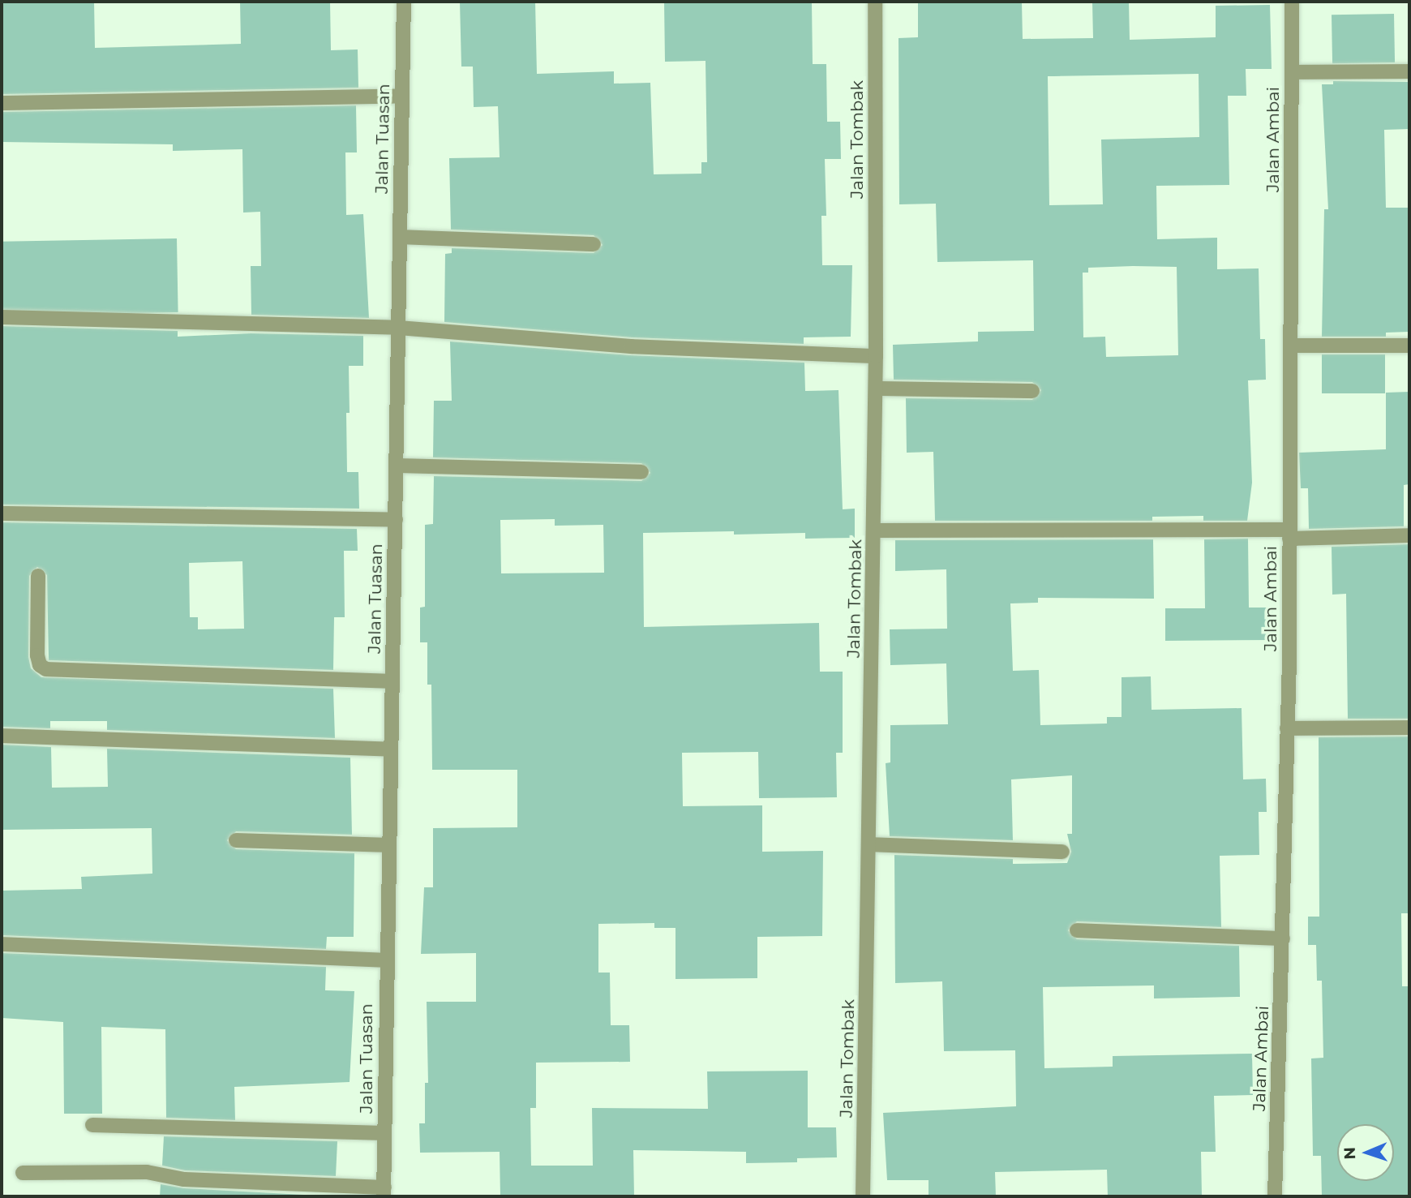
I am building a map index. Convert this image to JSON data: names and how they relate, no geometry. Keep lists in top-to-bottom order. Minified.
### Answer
{"streets":{"street":["Jalan Tuasan","Jalan Tombak","Jalan Ambai"]},"north":"left"}
